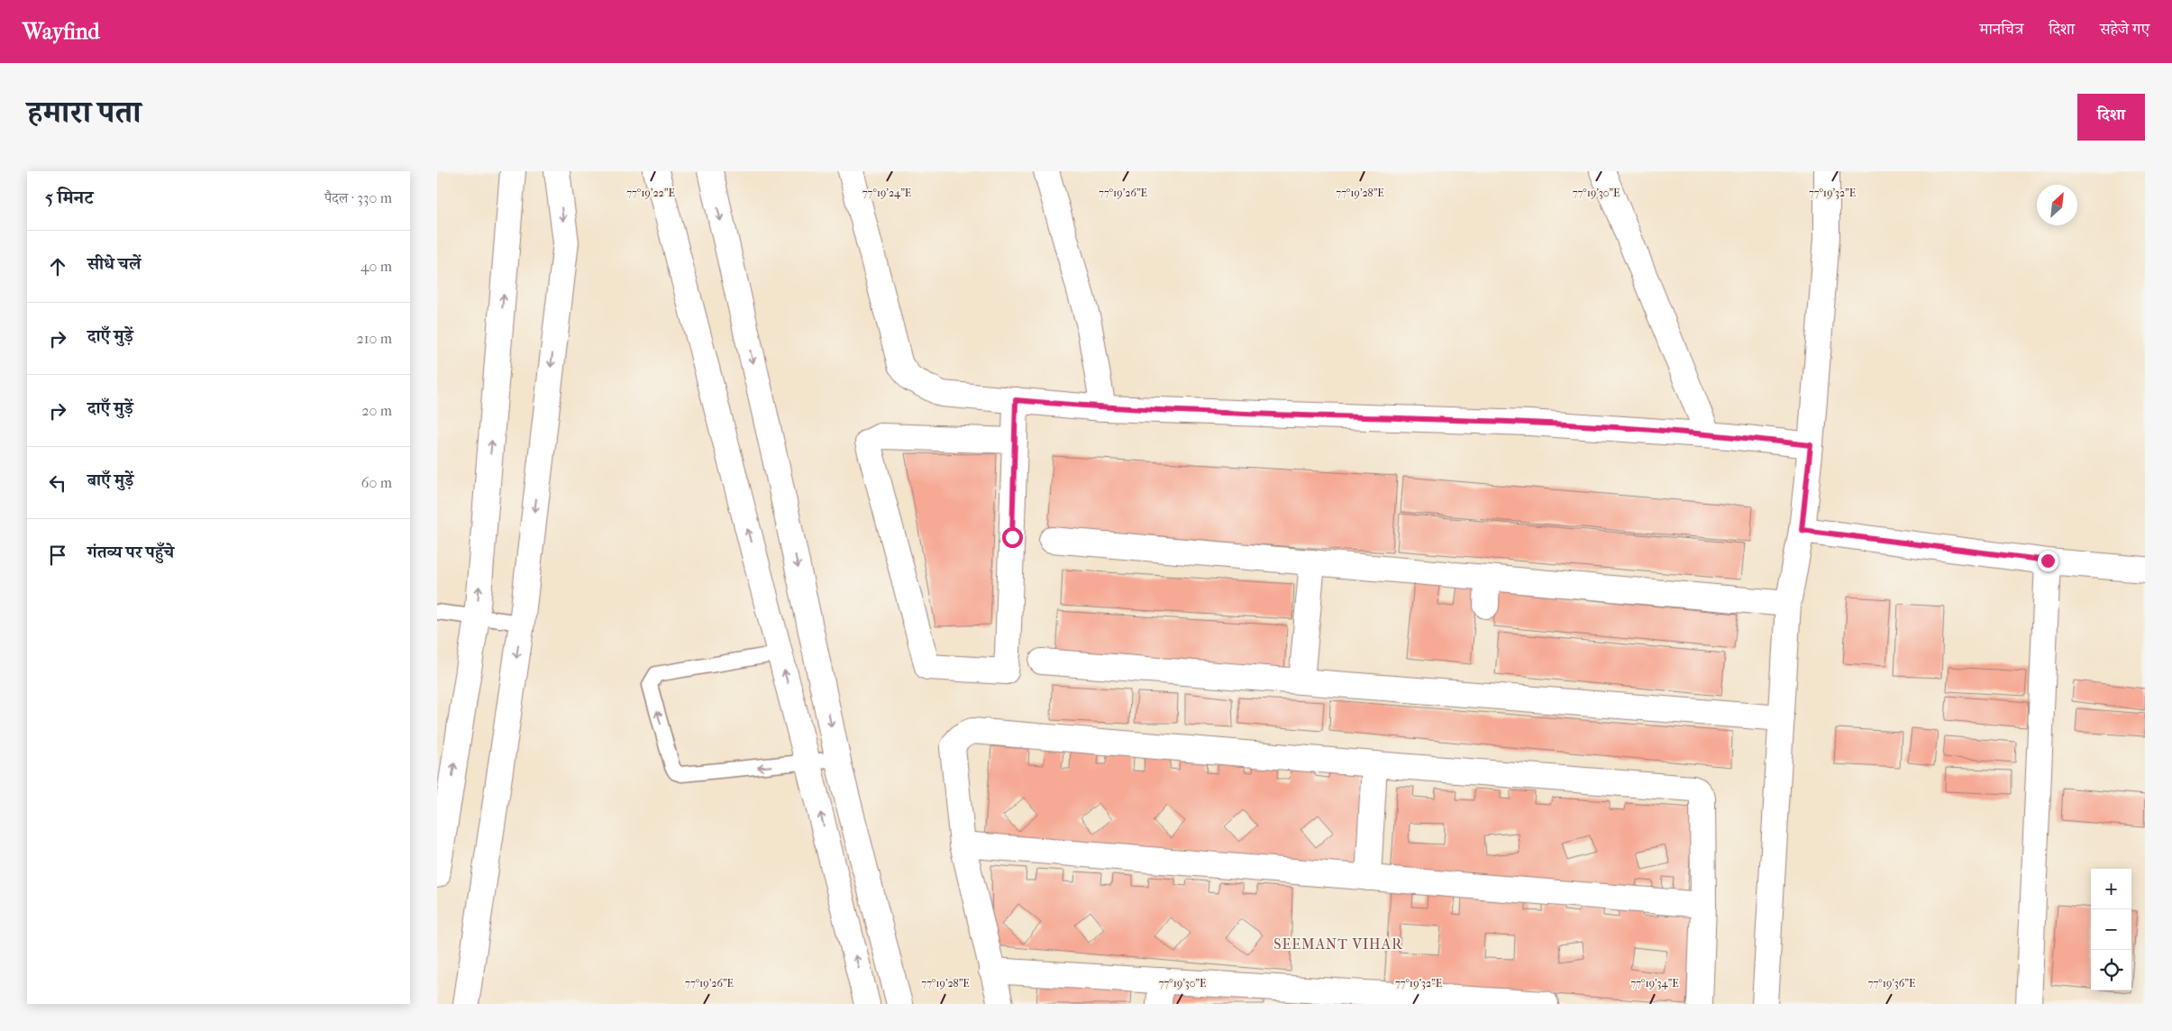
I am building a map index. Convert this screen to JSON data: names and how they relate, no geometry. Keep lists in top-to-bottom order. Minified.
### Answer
{"districts":["SEEMANT VIHAR"],"north":"top right","page":{"header":"Wayfind","nav":["मानचित्र","दिशा","सहेजे गए"],"title":"हमारा पता","buttons":"दिशा","heading":["5 मिनट","पैदल · 330 m"],"list":[["सीधे चलें","40 m"],["दाएँ मुड़ें","210 m"],["दाएँ मुड़ें","20 m"],["बाएँ मुड़ें","60 m"],"गंतव्य पर पहुँचे"],"map_buttons":["+","−"]},"coordinates":["77°19'22\"E","77°19'24\"E","77°19'26\"E","77°19'28\"E","77°19'30\"E","77°19'32\"E","77°19'34\"E","77°19'36\"E"]}
